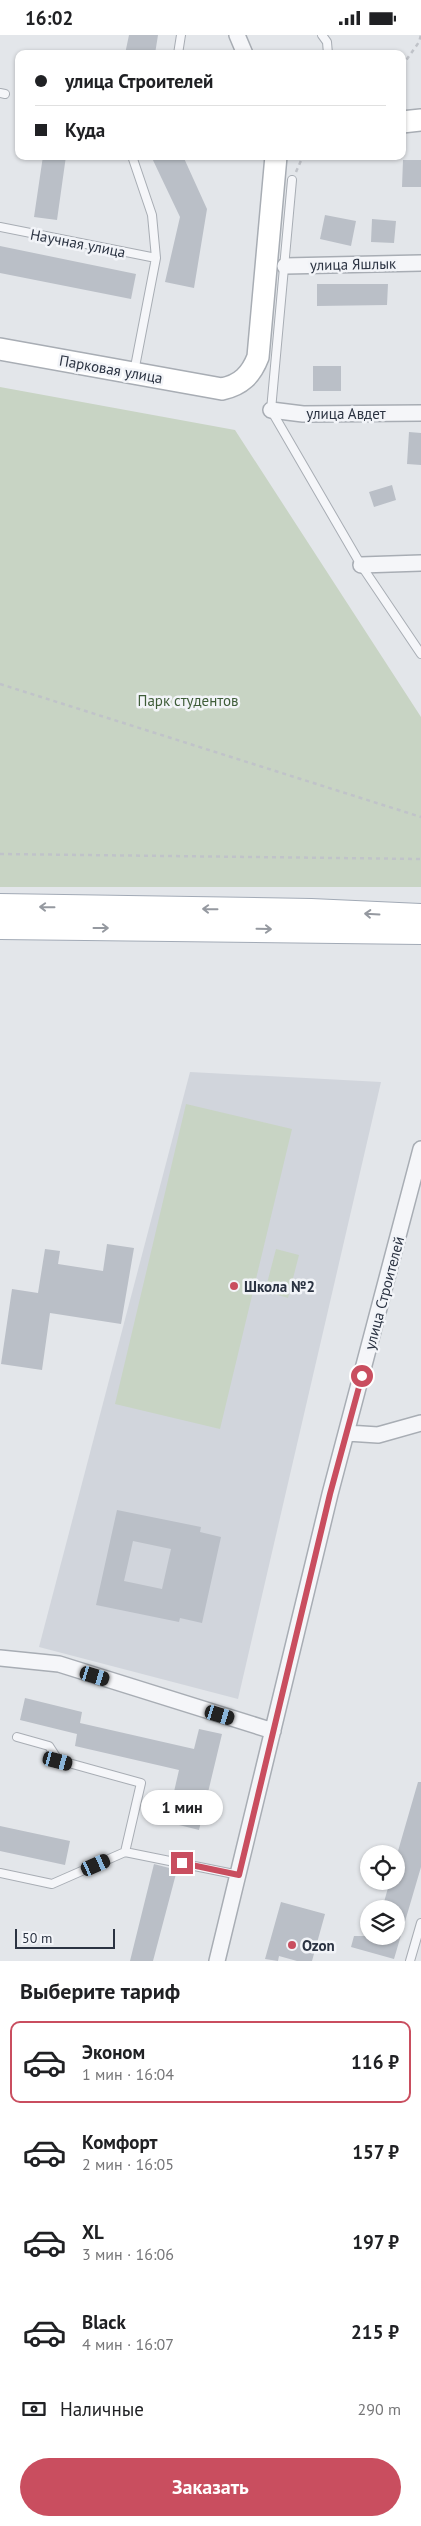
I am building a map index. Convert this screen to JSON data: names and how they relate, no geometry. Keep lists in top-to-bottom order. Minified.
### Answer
{"streets":{"street":["улица Яшлык","Парковая улица","улица Авдет","улица Строителей"],"lane":["Научная улица"]},"parks":["Парк студентов"],"places":["Школа №2","Ozon"],"scale_bar":"50 m","page":{"status":"16:02","banner":["улица Строителей","Куда"],"bubble":"1 мин","scale":"50 m","heading":"Выберите тариф","list":[{"name":"Эконом","note":"1 мин · 16:04","value":"116 ₽"},{"name":"Комфорт","note":"2 мин · 16:05","value":"157 ₽"},{"name":"XL","note":"3 мин · 16:06","value":"197 ₽"},{"name":"Black","note":"4 мин · 16:07","value":"215 ₽"}],"pay":["Наличные","290 m"],"buttons":"Заказать"}}
